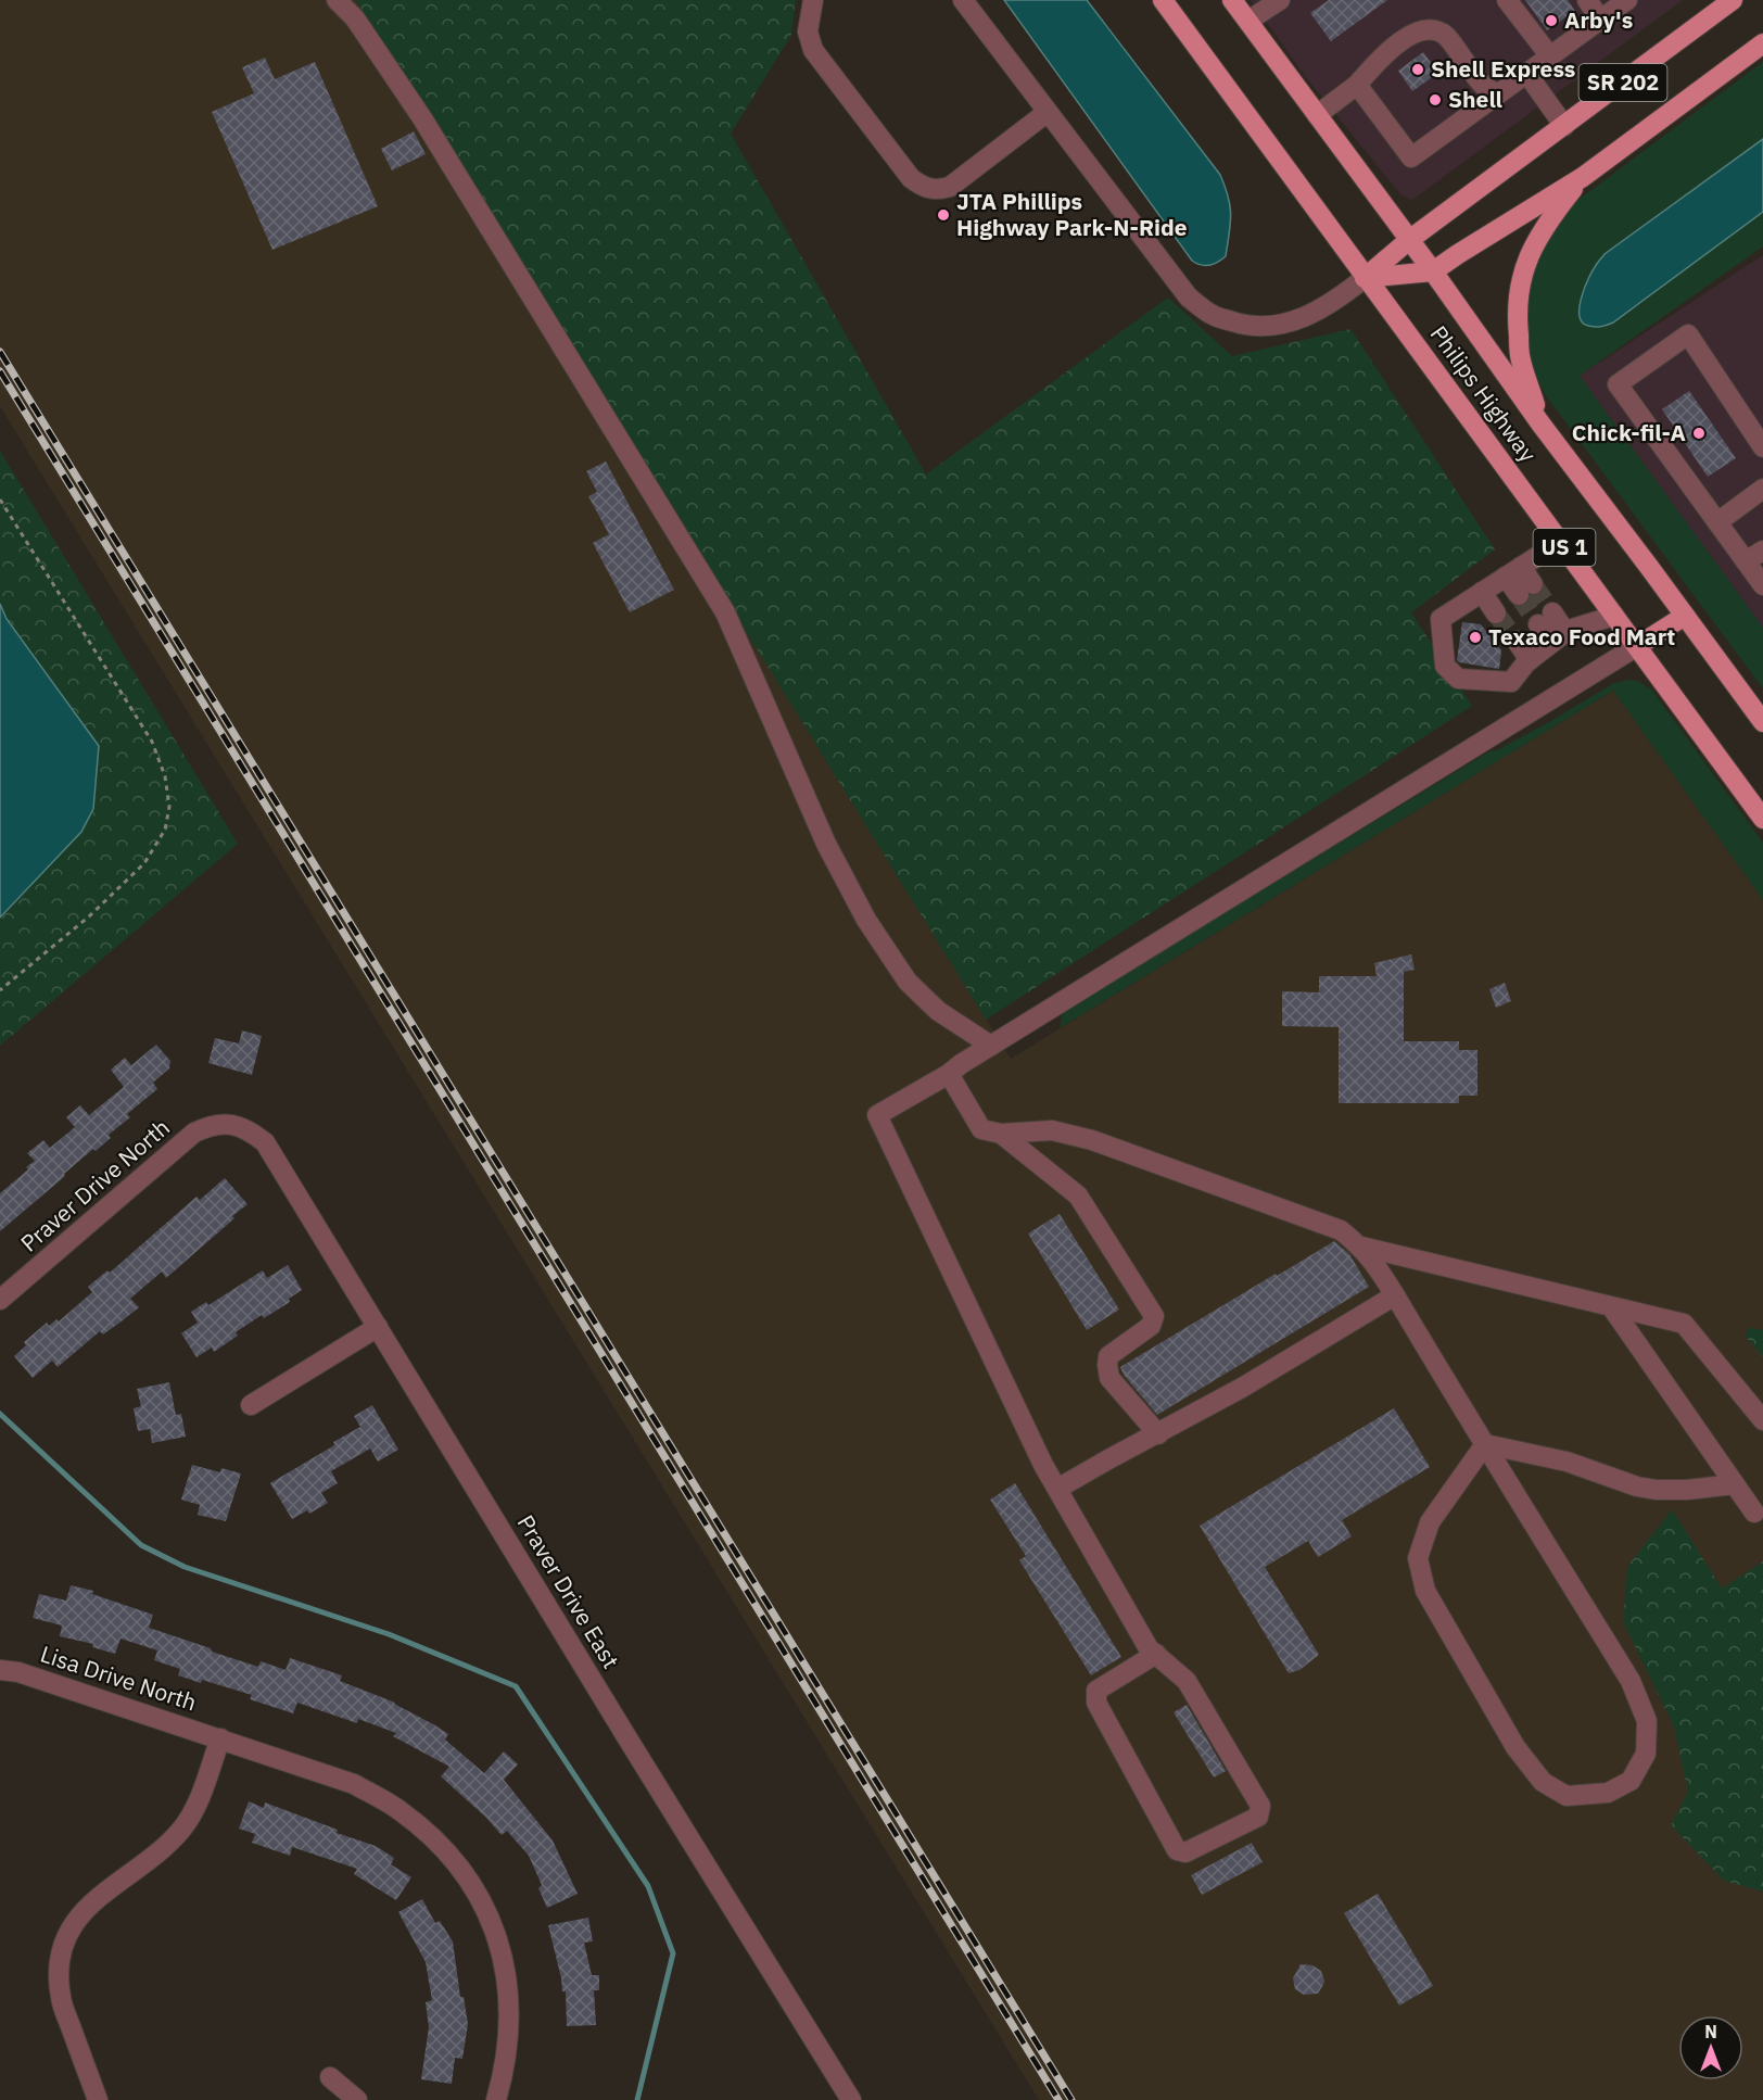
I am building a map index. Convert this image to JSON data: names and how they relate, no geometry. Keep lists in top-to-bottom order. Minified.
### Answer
{"streets":{"main road":["SR 202","Philips Highway","US 1"],"street":["Praver Drive North","Praver Drive East","Lisa Drive North"]},"crossings":[["SR 202","Philips Highway"],["Praver Drive North","Praver Drive East"]],"places":["Arby's","Shell Express","Shell","JTA Phillips Highway Park-N-Ride","Chick-fil-A","Texaco Food Mart"],"north":"top"}
